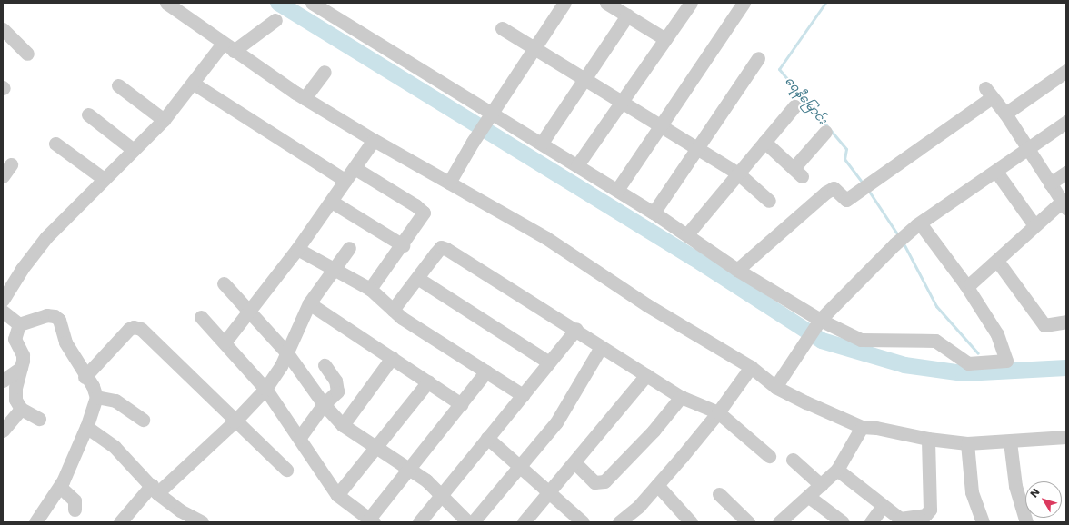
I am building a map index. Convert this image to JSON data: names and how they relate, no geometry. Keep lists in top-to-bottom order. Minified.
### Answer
{"water":["ရေနီမြောင်း"],"north":"top left"}
